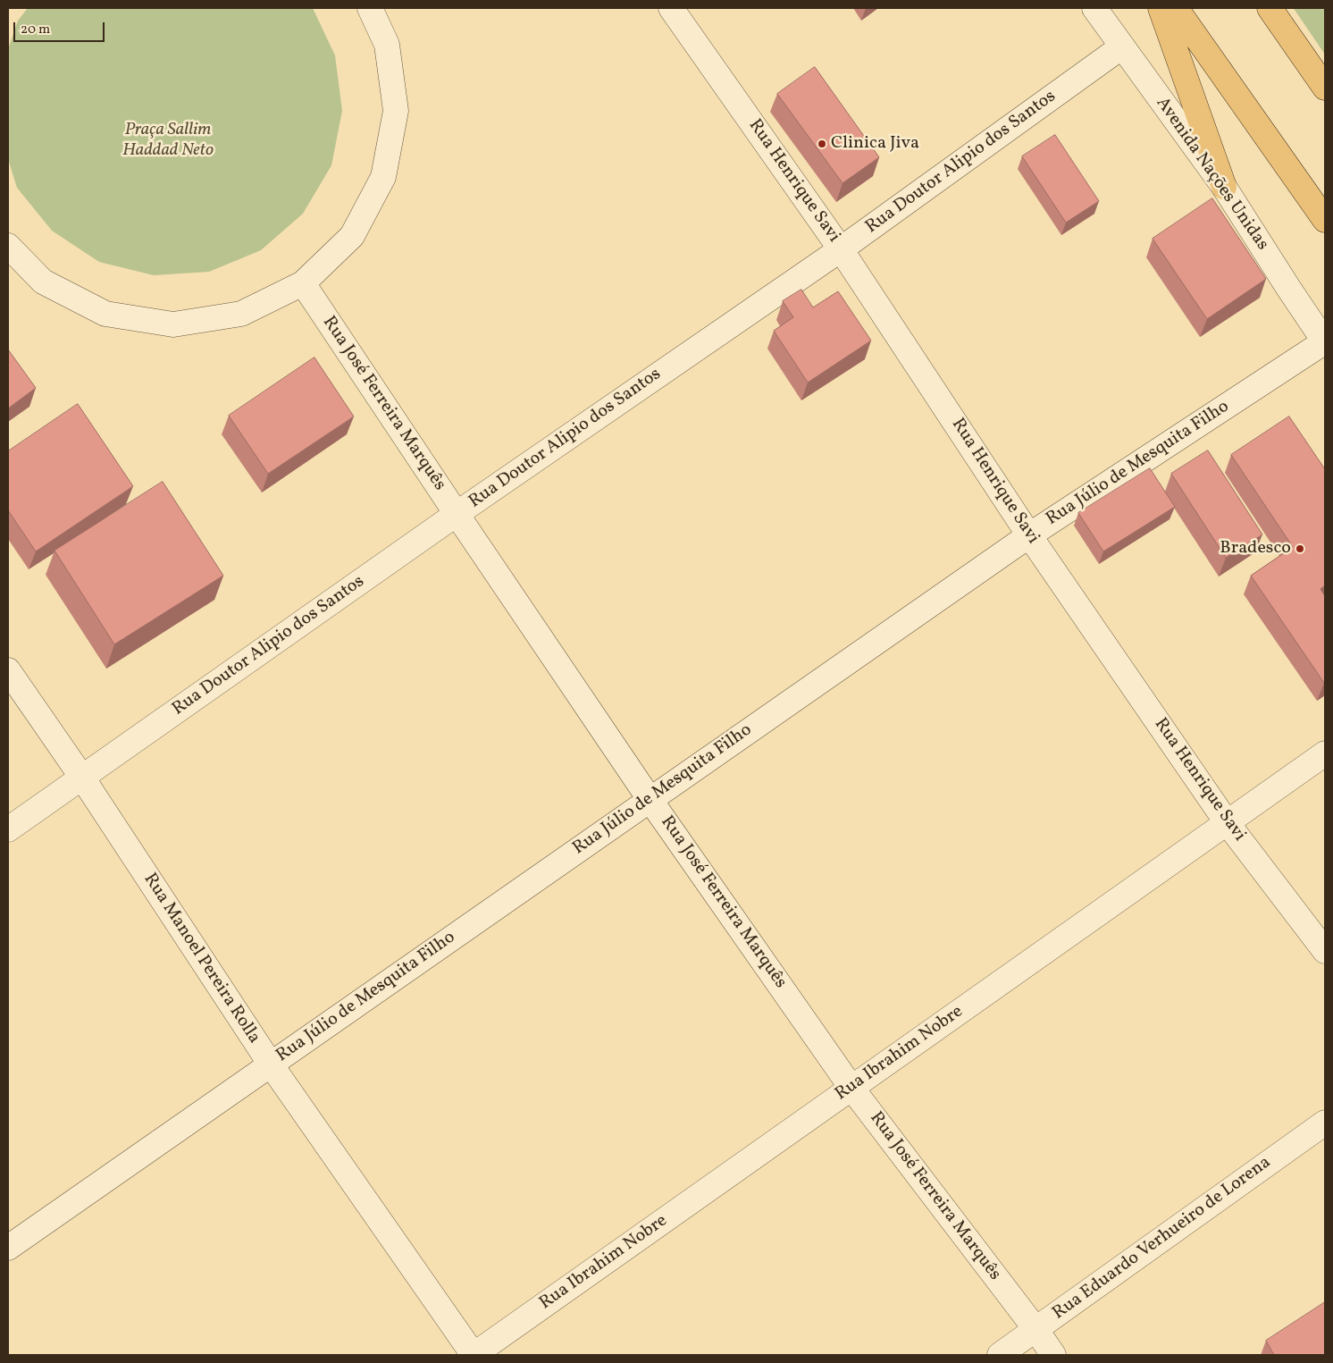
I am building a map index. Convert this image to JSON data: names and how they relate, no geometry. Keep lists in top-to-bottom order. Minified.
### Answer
{"streets":{"street":["Rua Doutor Alipio dos Santos","Avenida Nações Unidas","Rua Henrique Savi","Rua José Ferreira Marquês","Rua Júlio de Mesquita Filho","Rua Manoel Pereira Rolla","Rua Ibrahim Nobre","Rua Eduardo Verhueiro de Lorena"]},"crossings":[["Rua Doutor Alipio dos Santos","Avenida Nações Unidas"],["Rua Doutor Alipio dos Santos","Rua Henrique Savi"],["Rua Doutor Alipio dos Santos","Rua José Ferreira Marquês"],["Rua Doutor Alipio dos Santos","Rua Manoel Pereira Rolla"],["Avenida Nações Unidas","Rua Júlio de Mesquita Filho"],["Rua Henrique Savi","Rua Júlio de Mesquita Filho"],["Rua Henrique Savi","Rua Ibrahim Nobre"],["Rua José Ferreira Marquês","Rua Júlio de Mesquita Filho"],["Rua José Ferreira Marquês","Rua Ibrahim Nobre"],["Rua José Ferreira Marquês","Rua Eduardo Verhueiro de Lorena"],["Rua Júlio de Mesquita Filho","Rua Manoel Pereira Rolla"],["Rua Manoel Pereira Rolla","Rua Ibrahim Nobre"]],"parks":["Praça Sallim Haddad Neto"],"places":["Clinica Jiva","Bradesco"],"scale_bar":"20 m"}
